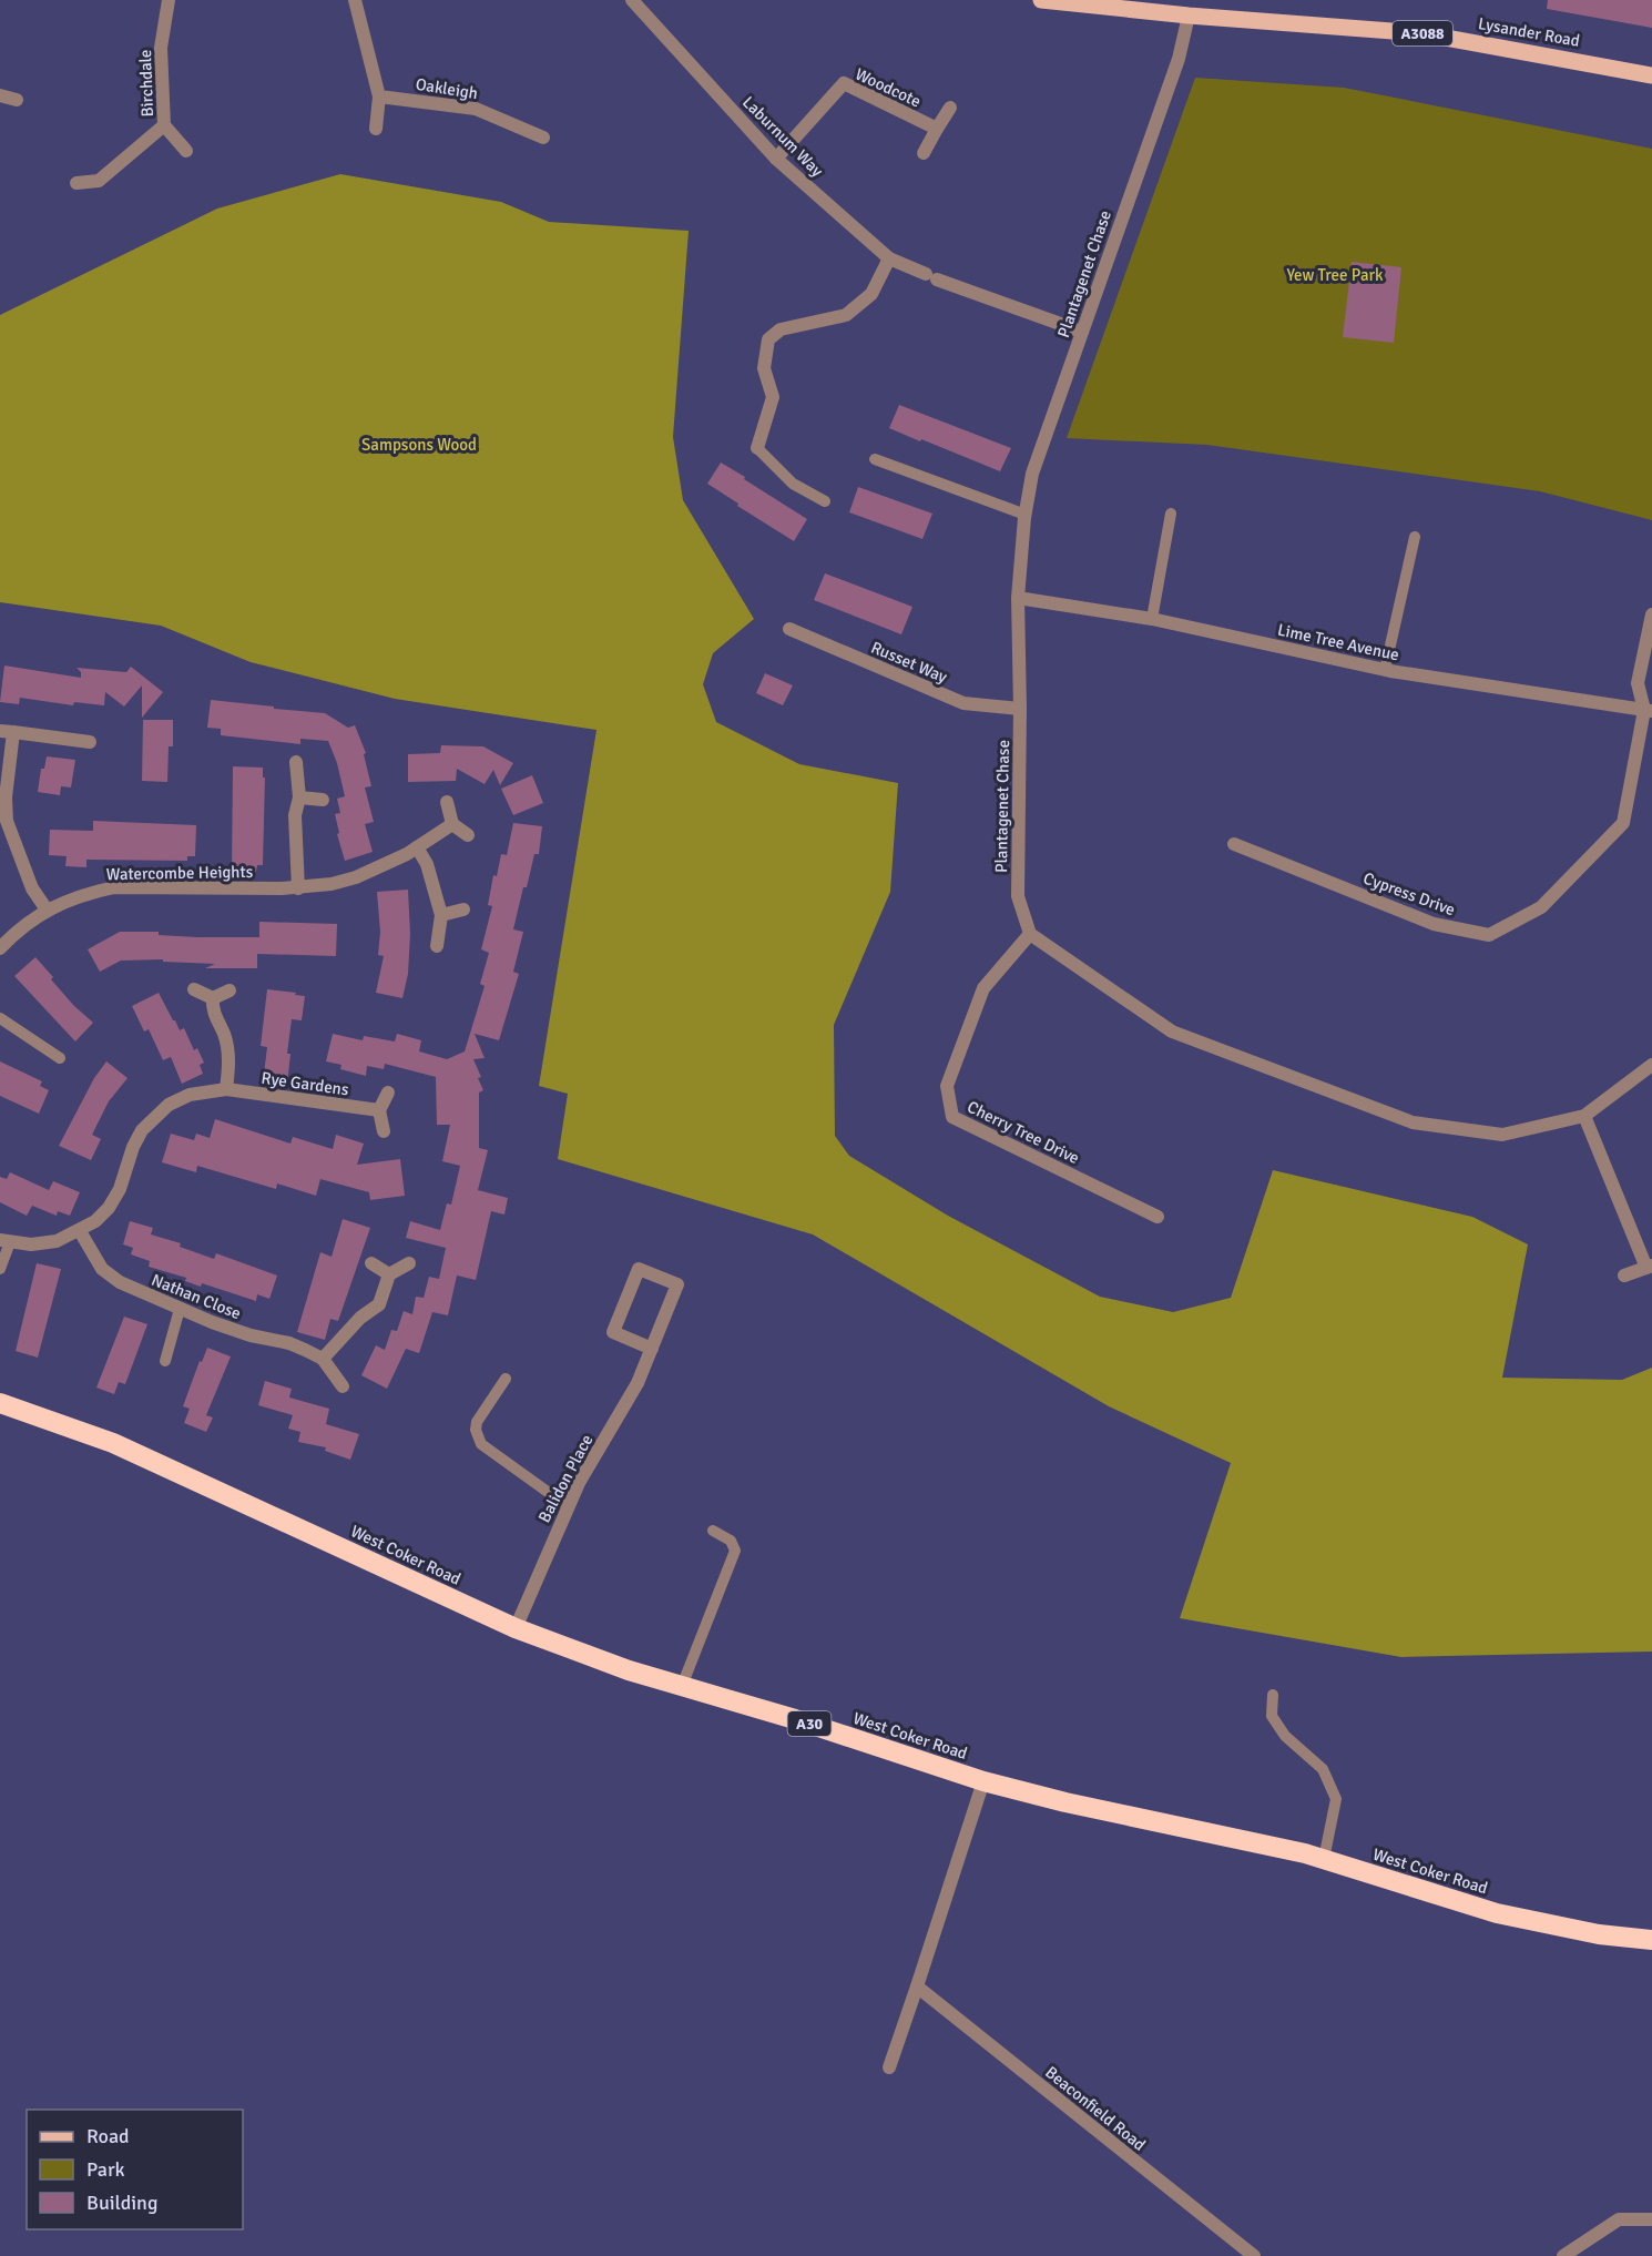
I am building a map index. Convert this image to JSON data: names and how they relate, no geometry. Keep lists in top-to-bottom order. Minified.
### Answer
{"streets":{"highway":["West Coker Road","A30"],"main road":["Lysander Road","A3088"],"street":["Birchdale","Woodcote","Oakleigh","Laburnum Way","Plantagenet Chase","Lime Tree Avenue","Russet Way","Watercombe Heights","Cypress Drive","Rye Gardens","Cherry Tree Drive","Nathan Close","Balidon Place","Beaconfield Road"]},"crossings":[["Lysander Road","Plantagenet Chase"],["Woodcote","Laburnum Way"],["Laburnum Way","Plantagenet Chase"],["Plantagenet Chase","Lime Tree Avenue"],["Plantagenet Chase","Russet Way"],["Plantagenet Chase","Cherry Tree Drive"],["Lime Tree Avenue","Cypress Drive"],["Rye Gardens","Nathan Close"],["Balidon Place","West Coker Road"]],"parks":["Yew Tree Park","Sampsons Wood"],"legend":["Road","Park","Building"]}
